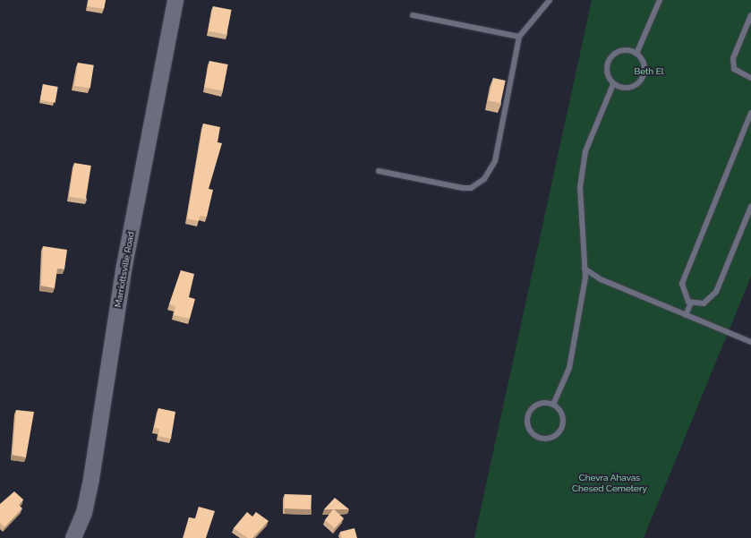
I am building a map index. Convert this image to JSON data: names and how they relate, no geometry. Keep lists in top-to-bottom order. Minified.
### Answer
{"streets":{"main road":["Marriottsville Road"]},"parks":["Beth El","Chevra Ahavas Chesed Cemetery"]}
